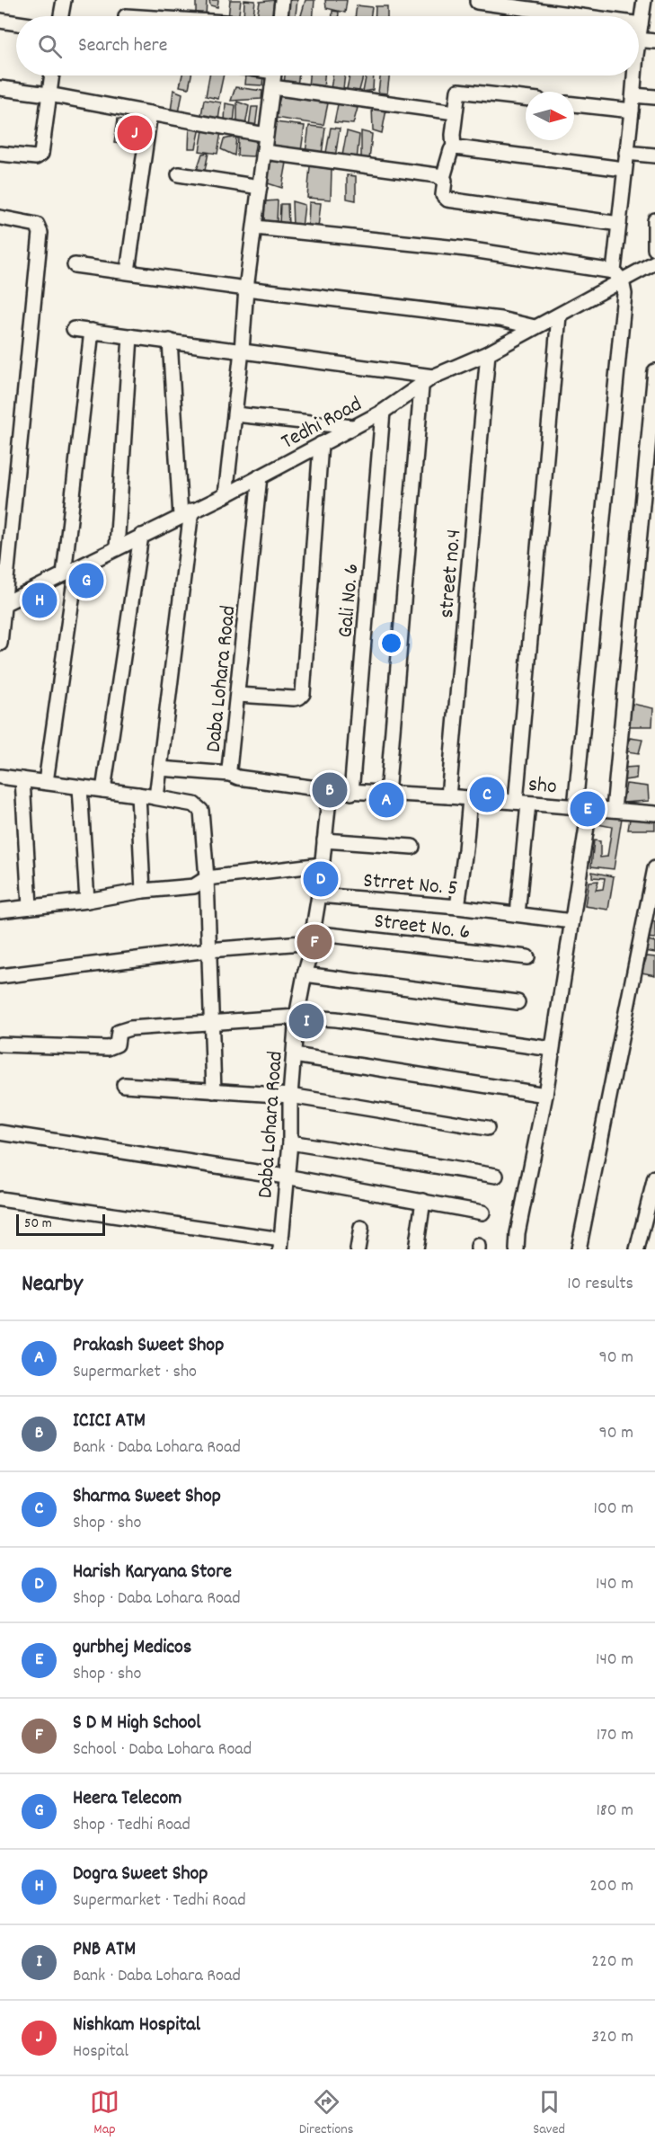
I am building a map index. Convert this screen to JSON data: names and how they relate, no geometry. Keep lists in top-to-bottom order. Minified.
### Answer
{"streets":{"street":["Tedhi Road","street no.4","Gali No. 6","Daba Lohara Road","sho","Strret No. 5","Street No. 6"]},"crossings":[["Tedhi Road","street no.4"],["Tedhi Road","Gali No. 6"],["Tedhi Road","Daba Lohara Road"],["street no.4","sho"],["Gali No. 6","sho"],["Daba Lohara Road","sho"],["Daba Lohara Road","Strret No. 5"],["Daba Lohara Road","Street No. 6"]],"scale_bar":"50 m","north":"right","page":{"search":"Search here","pins":["J","G","H","B","C","A","E","D","F","I"],"scale":"50 m","heading":["Nearby","10 results"],"list":[{"mark":"A","name":"Prakash Sweet Shop","note":"Supermarket · sho","value":"90 m"},{"mark":"B","name":"ICICI ATM","note":"Bank · Daba Lohara Road","value":"90 m"},{"mark":"C","name":"Sharma Sweet Shop","note":"Shop · sho","value":"100 m"},{"mark":"D","name":"Harish Karyana Store","note":"Shop · Daba Lohara Road","value":"140 m"},{"mark":"E","name":"gurbhej Medicos","note":"Shop · sho","value":"140 m"},{"mark":"F","name":"S D M High School","note":"School · Daba Lohara Road","value":"170 m"},{"mark":"G","name":"Heera Telecom","note":"Shop · Tedhi Road","value":"180 m"},{"mark":"H","name":"Dogra Sweet Shop","note":"Supermarket · Tedhi Road","value":"200 m"},{"mark":"I","name":"PNB ATM","note":"Bank · Daba Lohara Road","value":"220 m"},{"mark":"J","name":"Nishkam Hospital","note":"Hospital","value":"320 m"}],"nav":["Map","Directions","Saved"]}}
